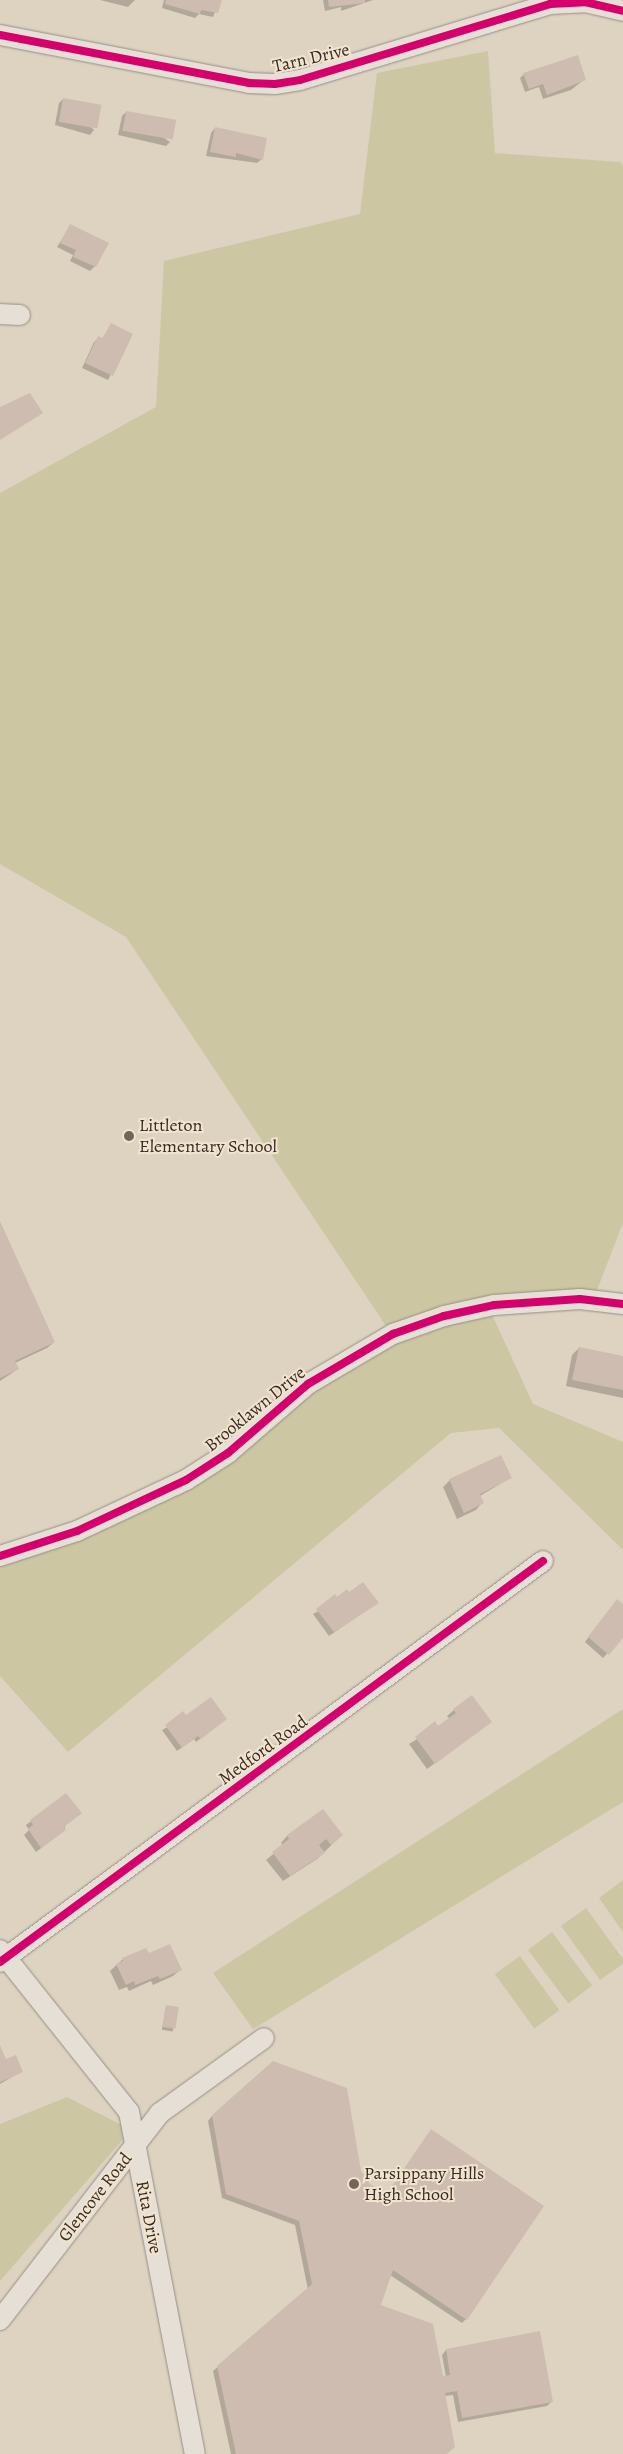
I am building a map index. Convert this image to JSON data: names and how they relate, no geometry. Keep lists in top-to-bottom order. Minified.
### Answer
{"streets":{"street":["Tarn Drive","Brooklawn Drive","Medford Road","Glencove Road","Rita Drive"]},"crossings":[["Medford Road","Glencove Road"],["Glencove Road","Rita Drive"]],"places":["Littleton Elementary School","Parsippany Hills High School"]}
